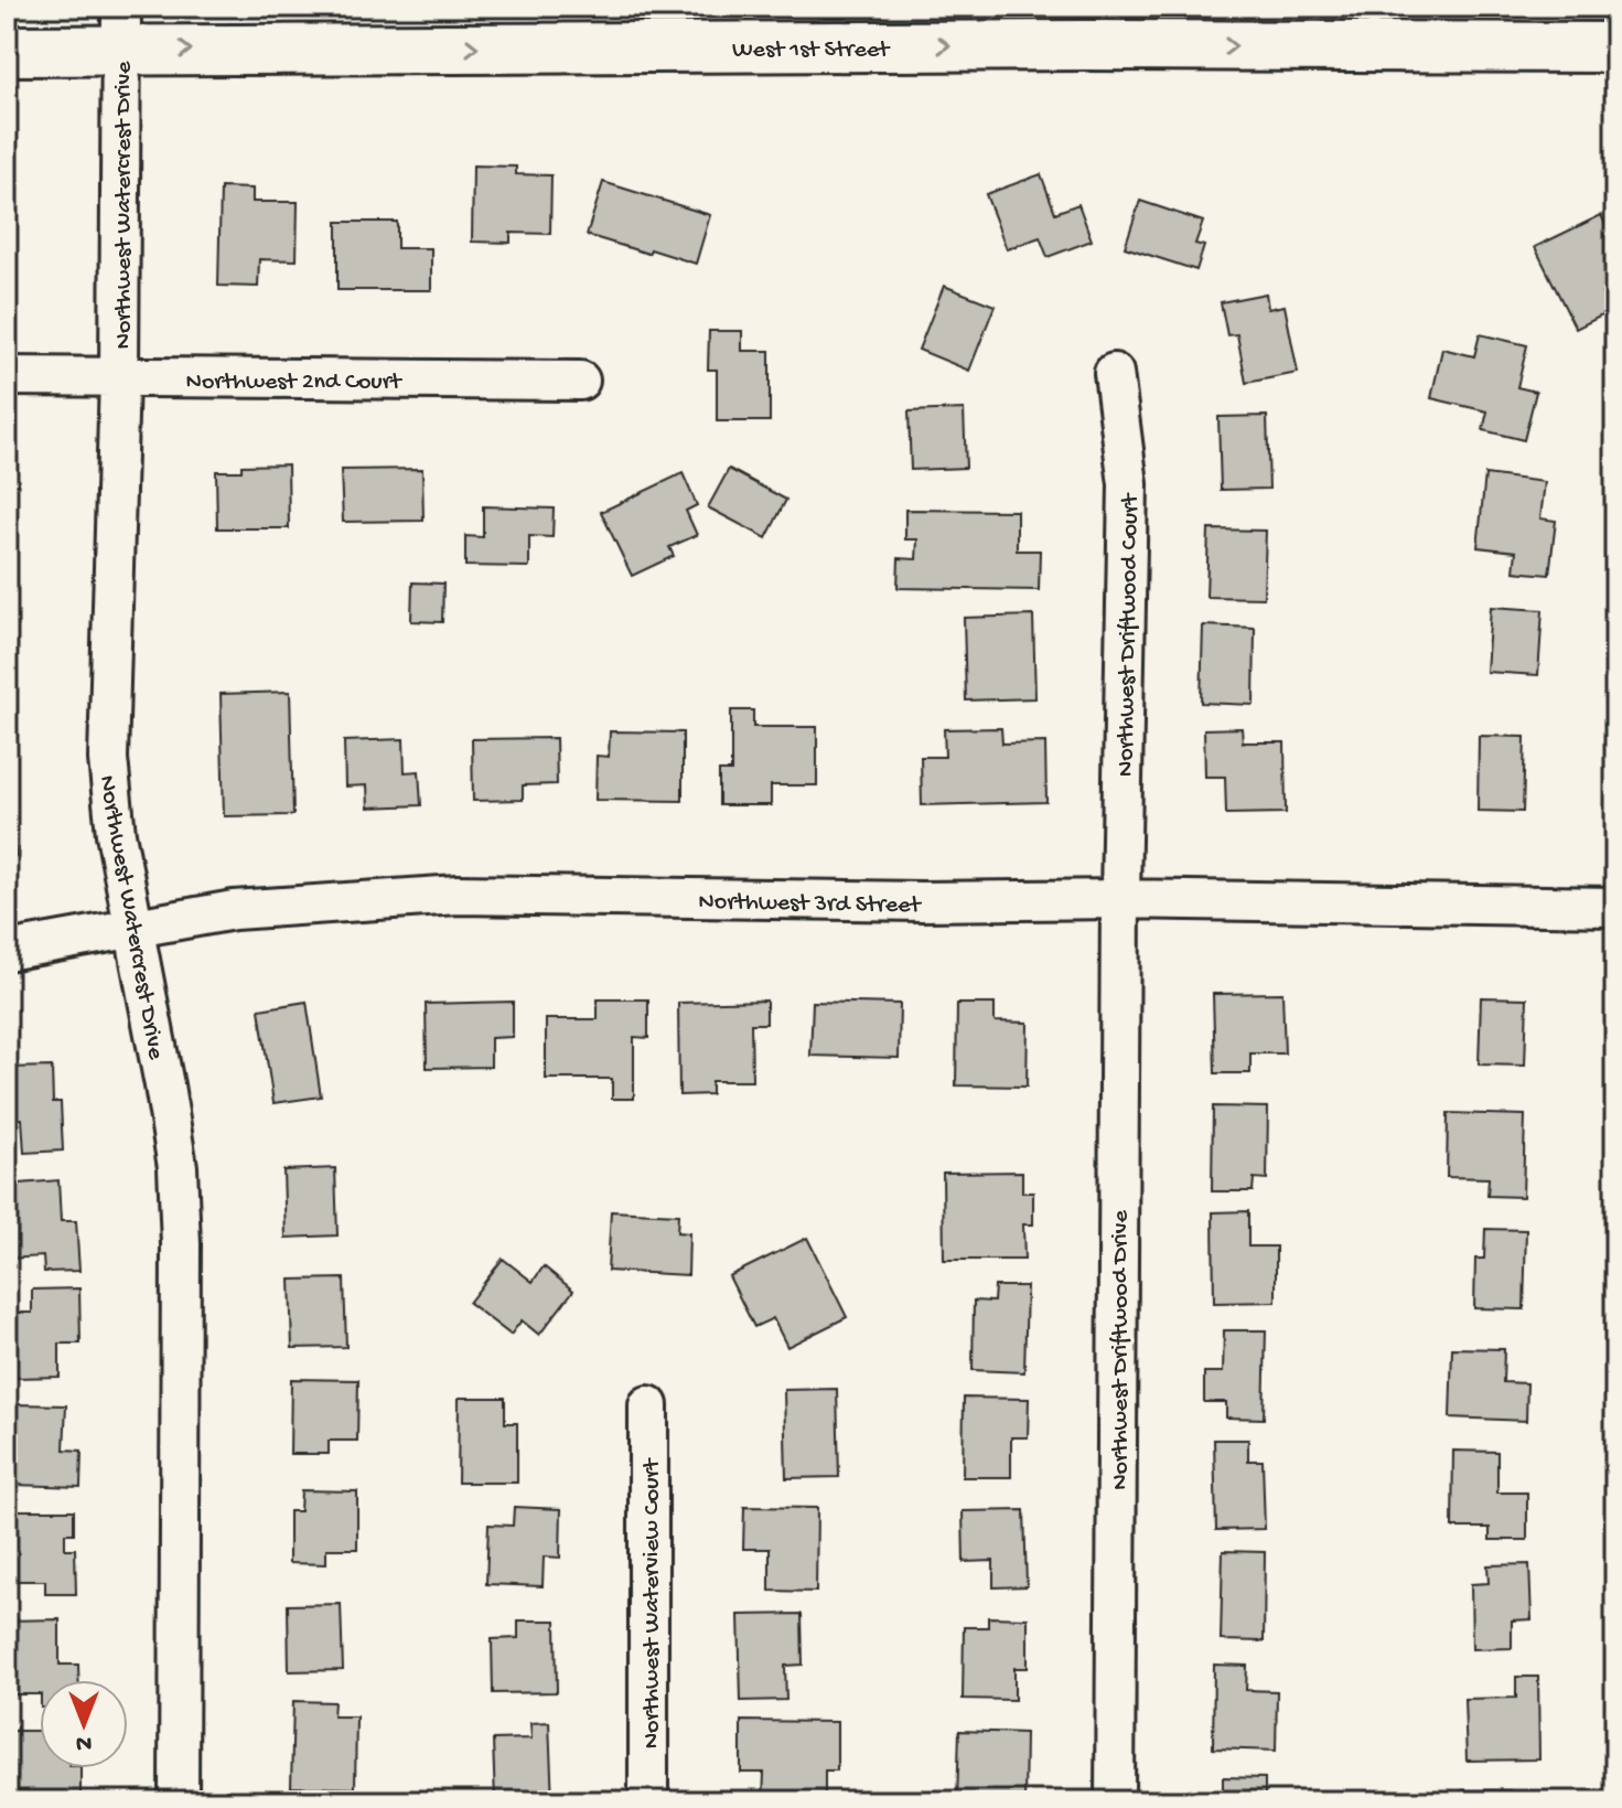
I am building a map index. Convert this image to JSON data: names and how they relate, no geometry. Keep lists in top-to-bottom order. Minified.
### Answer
{"streets":{"main road":["West 1st Street"],"street":["Northwest Watercrest Drive","Northwest 2nd Court","Northwest Driftwood Court","Northwest 3rd Street","Northwest Driftwood Drive","Northwest Waterview Court"]},"crossings":[["West 1st Street","Northwest Watercrest Drive"],["Northwest Watercrest Drive","Northwest 2nd Court"],["Northwest Watercrest Drive","Northwest 3rd Street"],["Northwest Driftwood Court","Northwest 3rd Street"],["Northwest Driftwood Court","Northwest Driftwood Drive"],["Northwest 3rd Street","Northwest Driftwood Drive"]],"one_way":["West 1st Street"],"north":"bottom"}
